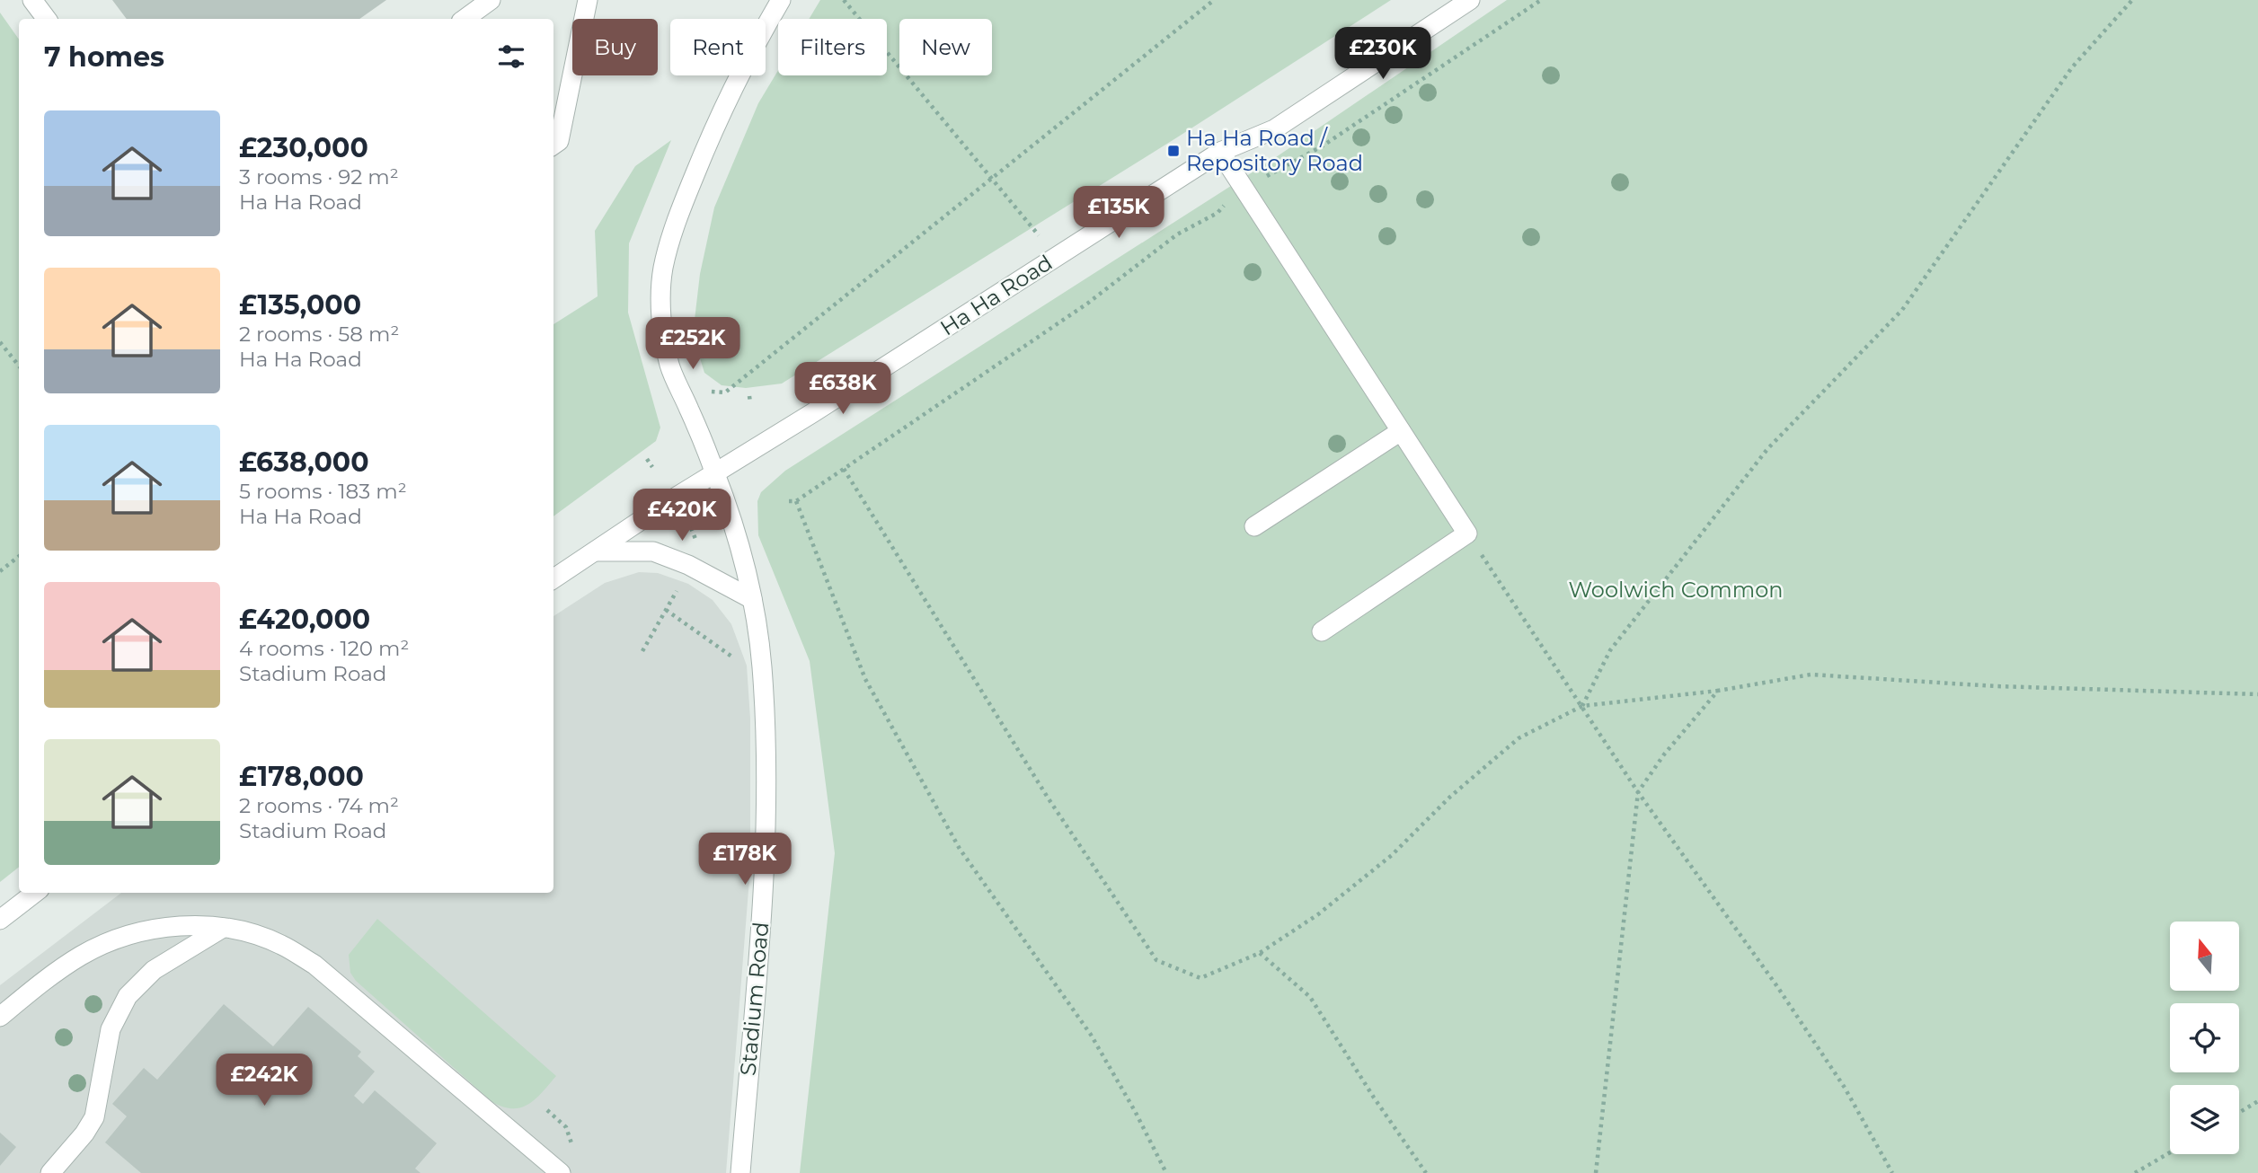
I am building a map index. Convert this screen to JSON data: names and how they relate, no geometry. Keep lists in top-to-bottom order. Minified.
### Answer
{"streets":{"street":["Ha Ha Road","Stadium Road"]},"crossings":[["Ha Ha Road","Stadium Road"]],"parks":["Woolwich Common"],"places":{"transit":["Ha Ha Road / Repository Road"]},"north":"top","page":{"chip":["Buy","Rent","Filters","New"],"heading":"7 homes","price":["£230K","£135K","£252K","£638K","£420K","£178K","£242K"],"list":[{"name":"£230,000","note":"3 rooms · 92 m² · Ha Ha Road"},{"name":"£135,000","note":"2 rooms · 58 m² · Ha Ha Road"},{"name":"£638,000","note":"5 rooms · 183 m² · Ha Ha Road"},{"name":"£420,000","note":"4 rooms · 120 m² · Stadium Road"},{"name":"£178,000","note":"2 rooms · 74 m² · Stadium Road"}]}}
